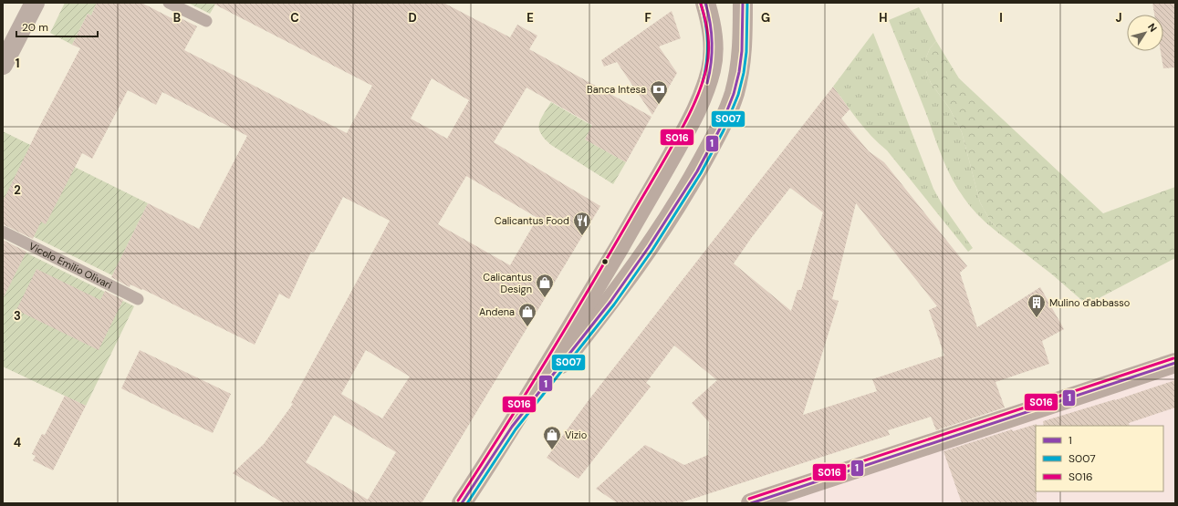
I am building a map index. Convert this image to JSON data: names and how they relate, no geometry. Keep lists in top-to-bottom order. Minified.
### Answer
{"streets":{"lane":["Vicolo Emilio Olivari"]},"places":{"bank":["Banca Intesa"],"restaurant":["Calicantus Food"],"shop":["Calicantus Design","Andena","Vizio"],"building":["Mulino d'abbasso"]},"lines":["transit line 1","transit line S007","transit line S016"],"legend":["1","S007","S016"],"scale_bar":"20 m","north":"top right","grid":{"columns":["B","C","D","E","F","G","H","I","J"],"rows":["1","2","3","4"]}}
